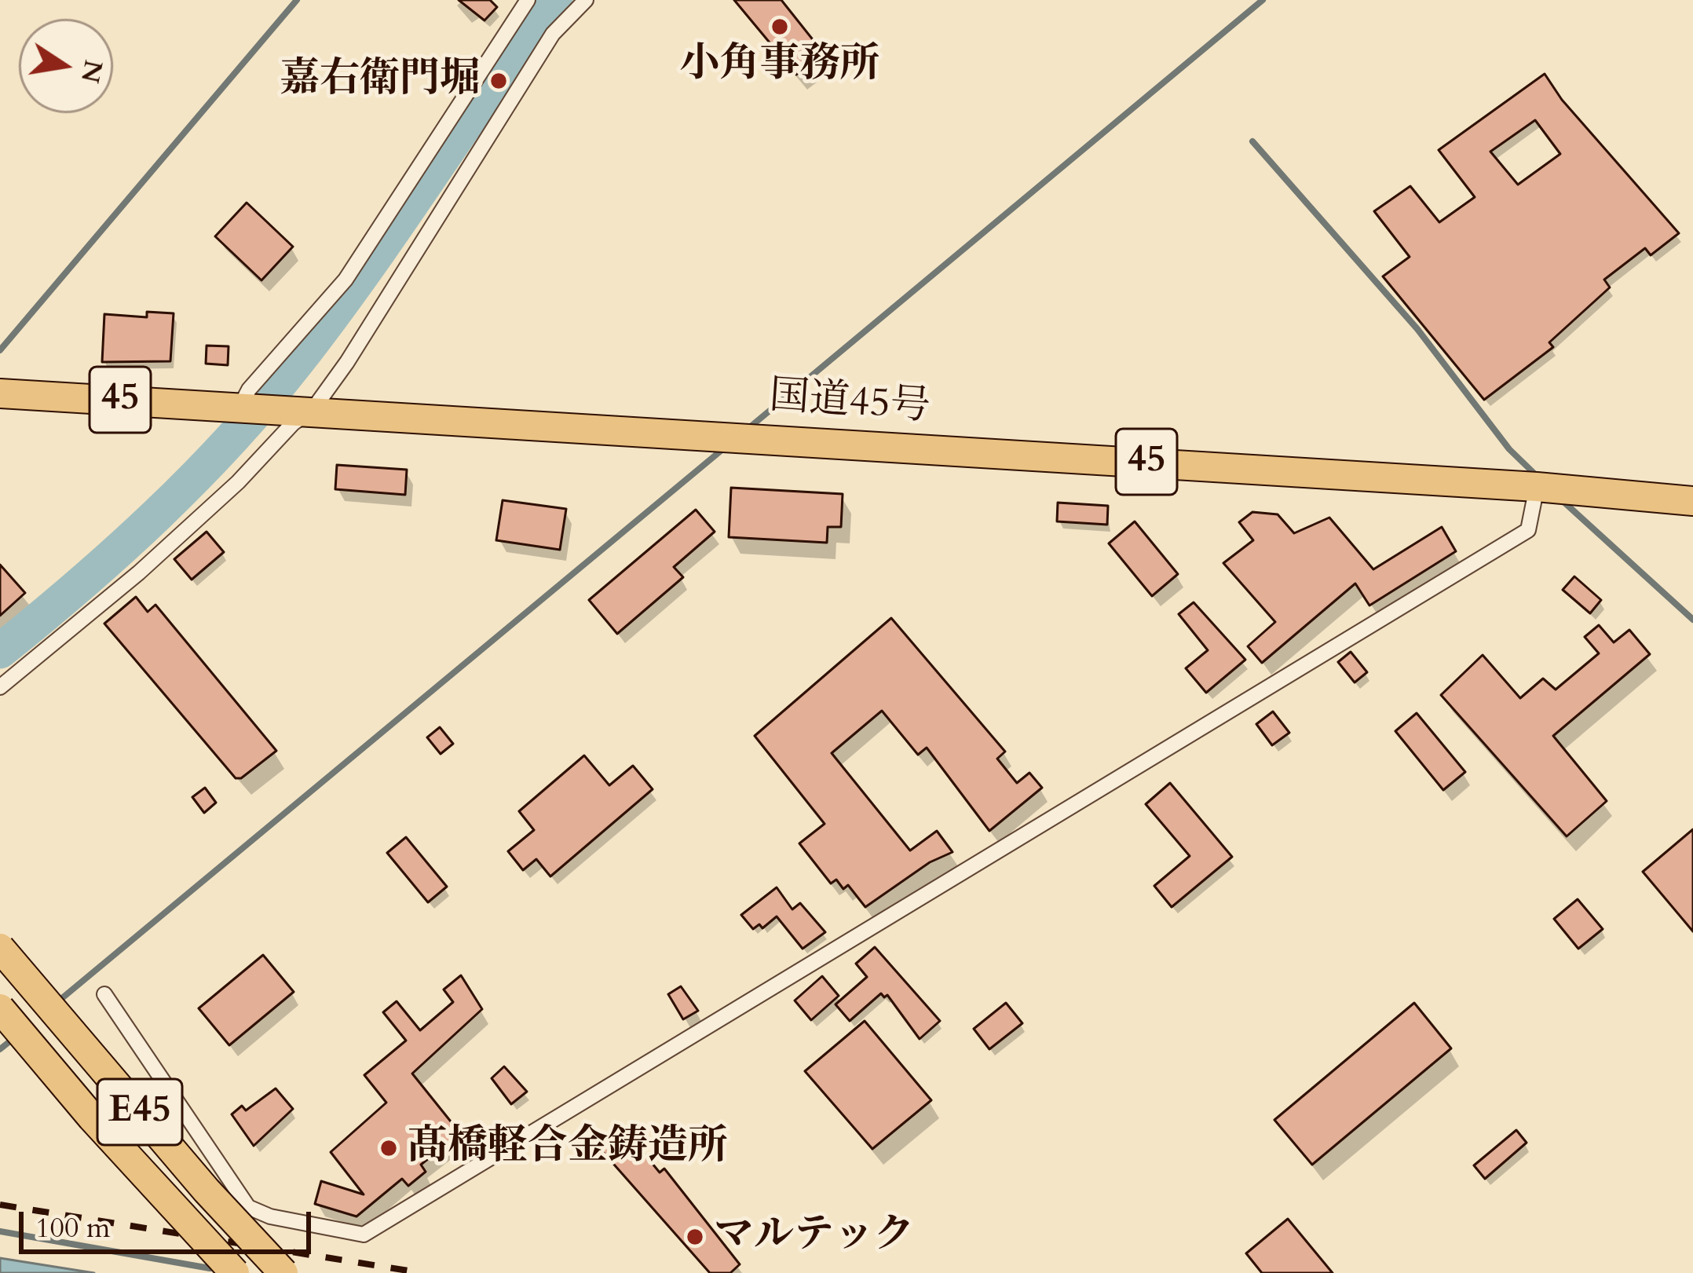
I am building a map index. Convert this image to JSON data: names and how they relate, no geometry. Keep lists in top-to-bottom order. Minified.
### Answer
{"streets":{"highway":["45","国道45号","E45"]},"places":["小角事務所","嘉右衛門堀","髙橋軽合金鋳造所","マルテック"],"scale_bar":"100 m","north":"right"}
